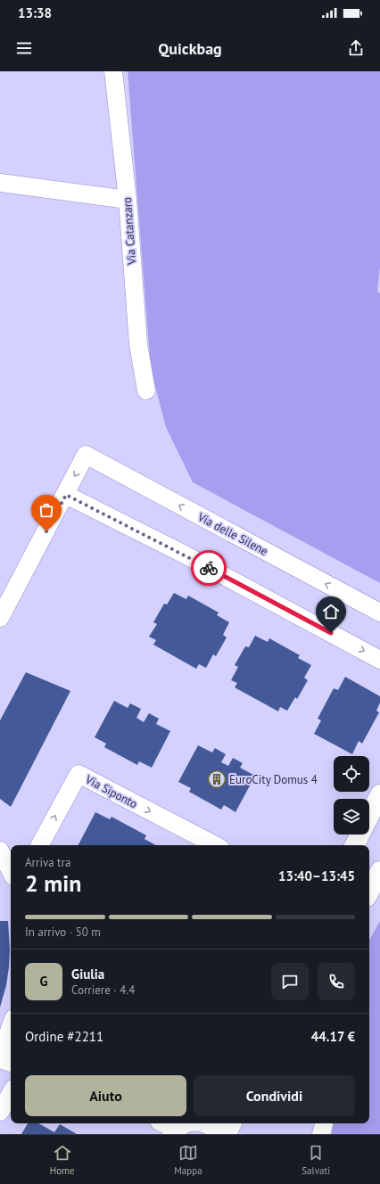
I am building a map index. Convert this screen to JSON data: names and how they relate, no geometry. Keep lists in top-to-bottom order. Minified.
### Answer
{"streets":{"street":["Via Catanzaro","Via delle Silene","Via Siponto"]},"places":{"building":["EuroCity Domus 4"]},"page":{"status":"13:38","header":"Quickbag","heading":["2 min","Arriva tra","13:40–13:45"],"panel":["Giulia","Corriere · 4.4","Ordine #2211","44.17 €"],"bar":"In arrivo · 50 m","round":"G","buttons":["Aiuto","Condividi"],"tabs":["Home","Mappa","Salvati"]}}
